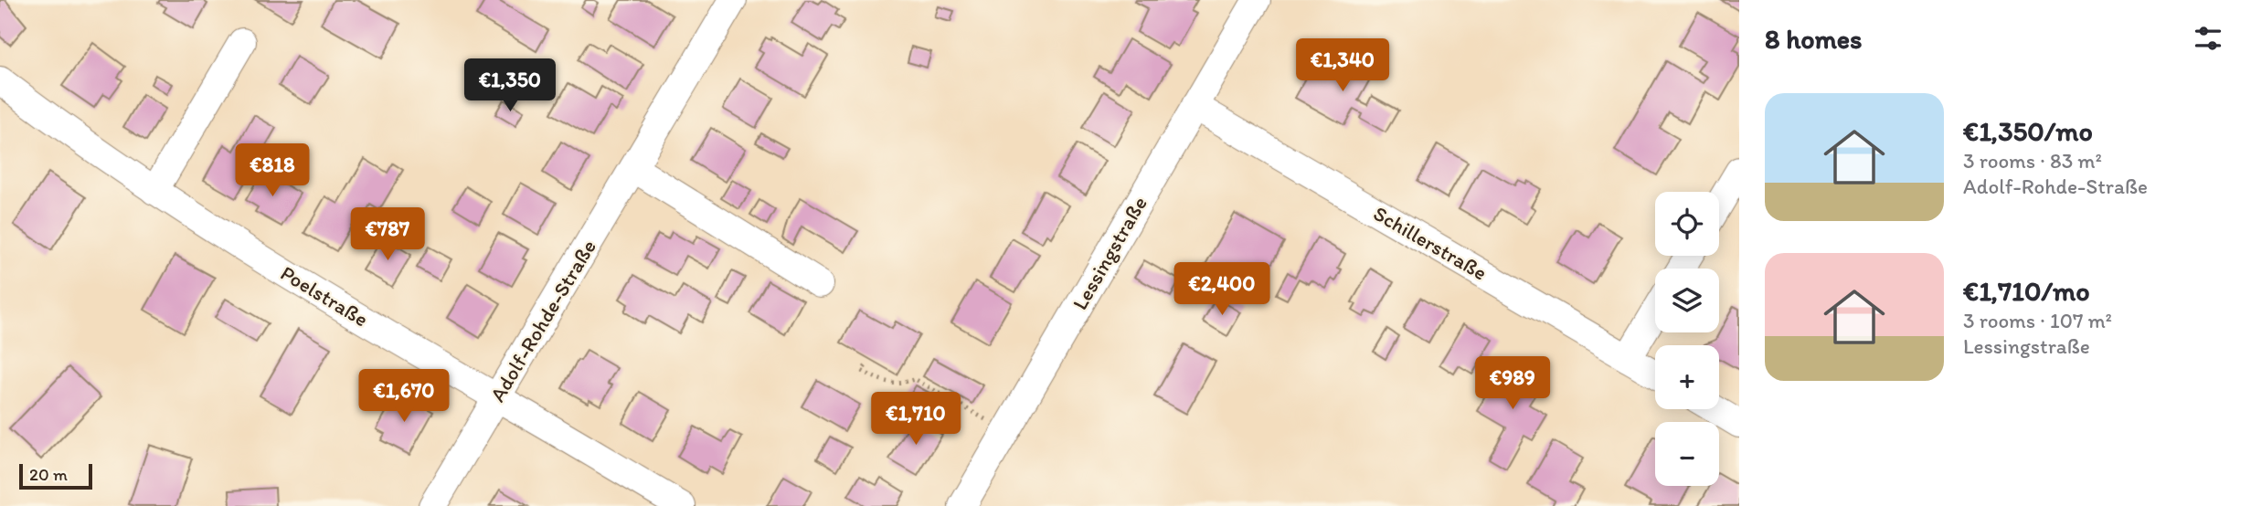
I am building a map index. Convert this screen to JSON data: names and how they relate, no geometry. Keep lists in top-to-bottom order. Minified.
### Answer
{"streets":{"street":["Schillerstraße","Lessingstraße","Poelstraße","Adolf-Rohde-Straße"]},"crossings":[["Schillerstraße","Lessingstraße"],["Poelstraße","Adolf-Rohde-Straße"]],"scale_bar":"20 m","page":{"heading":"8 homes","price":["€1,340","€1,350","€818","€787","€2,400","€989","€1,670","€1,710"],"list":[{"name":"€1,350/mo","note":"3 rooms · 83 m² · Adolf-Rohde-Straße"},{"name":"€1,710/mo","note":"3 rooms · 107 m² · Lessingstraße"}],"map_buttons":["+","−"],"scale":"20 m"}}
